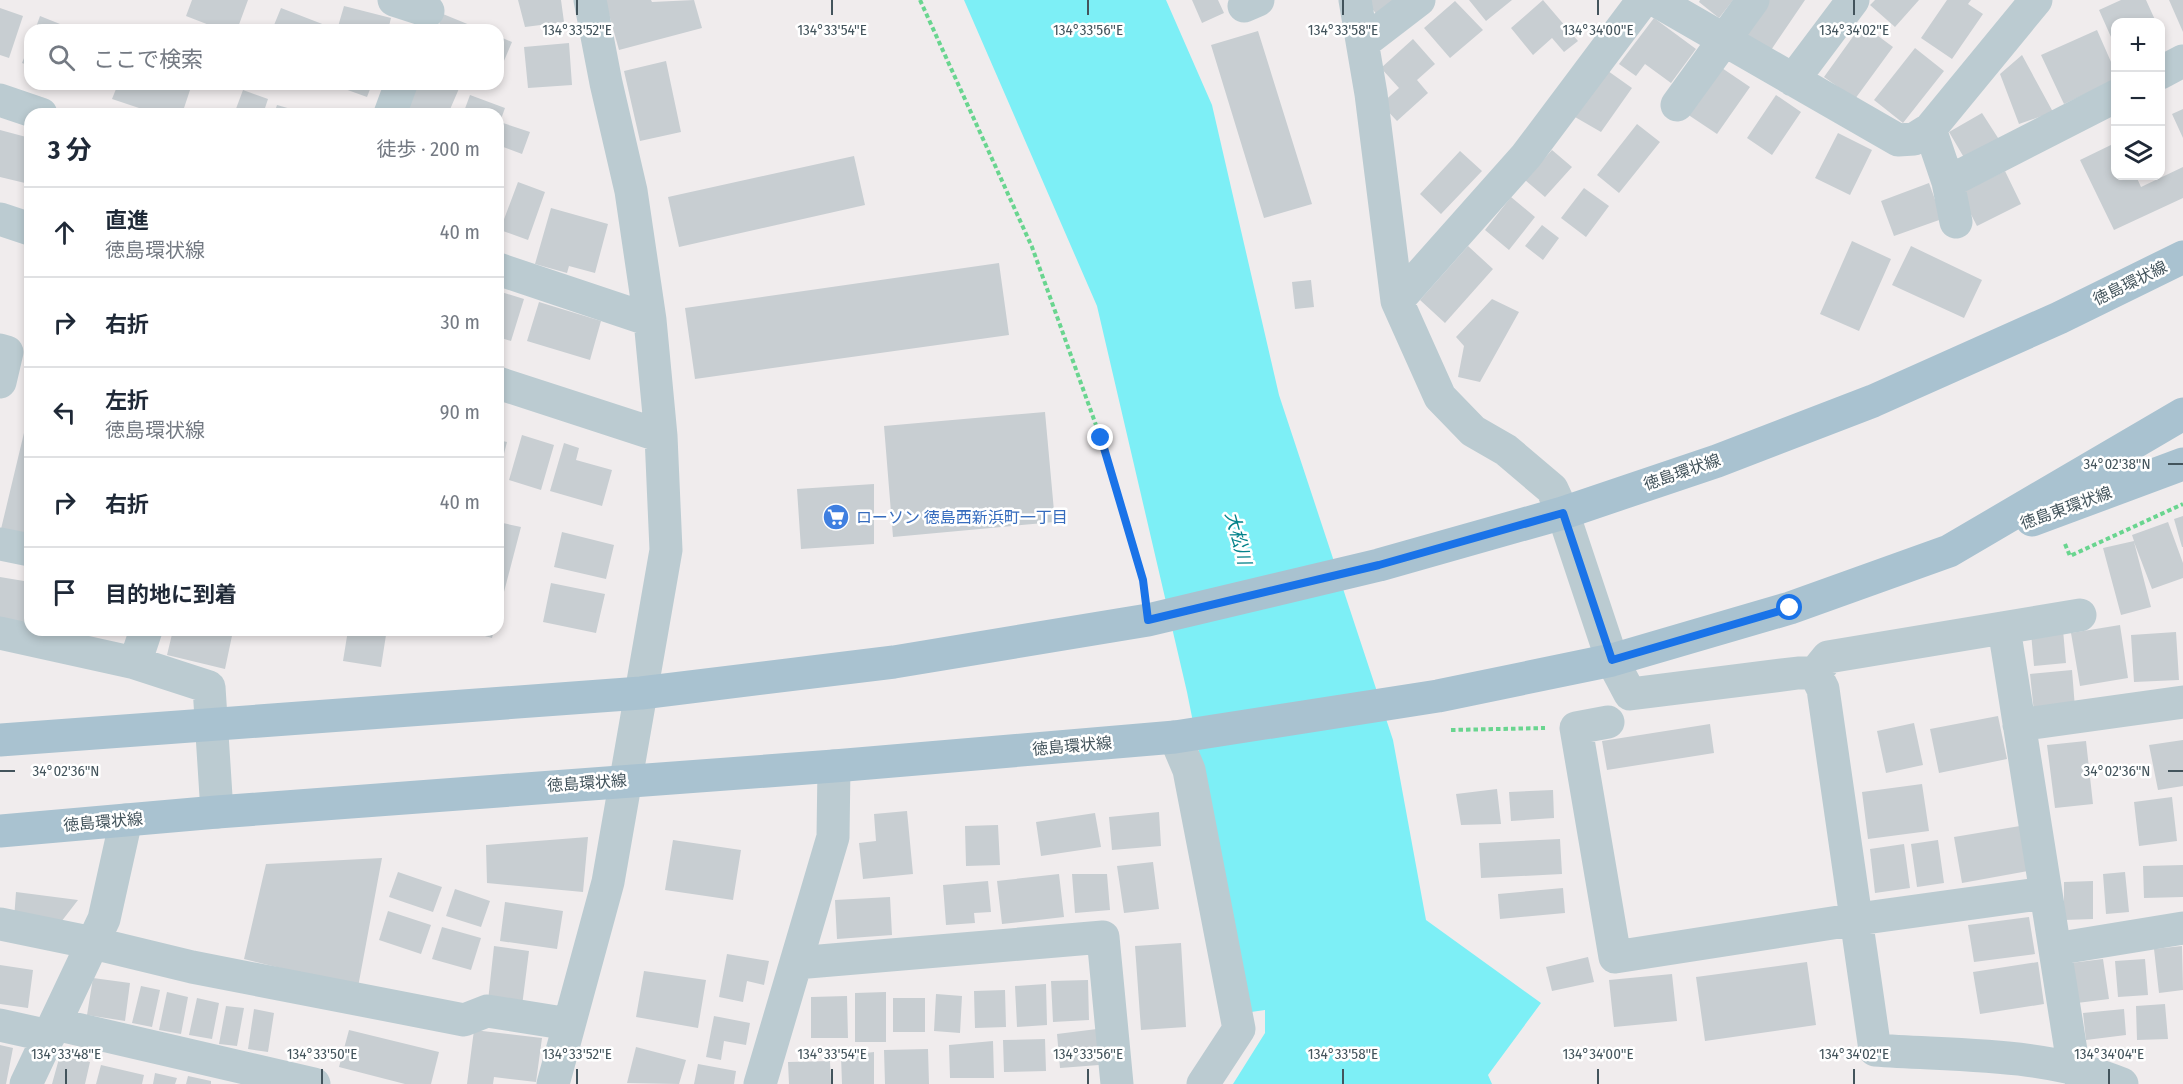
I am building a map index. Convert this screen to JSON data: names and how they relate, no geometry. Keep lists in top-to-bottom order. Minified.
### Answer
{"streets":{"main road":["徳島環状線","徳島東環状線"]},"crossings":[["徳島環状線","徳島東環状線"]],"water":["大松川"],"places":{"supermarket":["ローソン 徳島西新浜町一丁目"]},"page":{"map_buttons":["+","−"],"search":"ここで検索","heading":["3 分","徒歩 · 200 m"],"list":[["直進","徳島環状線","40 m"],["右折","30 m"],["左折","徳島環状線","90 m"],["右折","40 m"],"目的地に到着"]},"coordinates":["134°33'52\"E","134°33'54\"E","134°33'56\"E","134°33'58\"E","134°34'00\"E","134°34'02\"E","34°02'38\"N","34°02'36\"N","134°33'48\"E","134°33'50\"E","134°34'04\"E"]}
